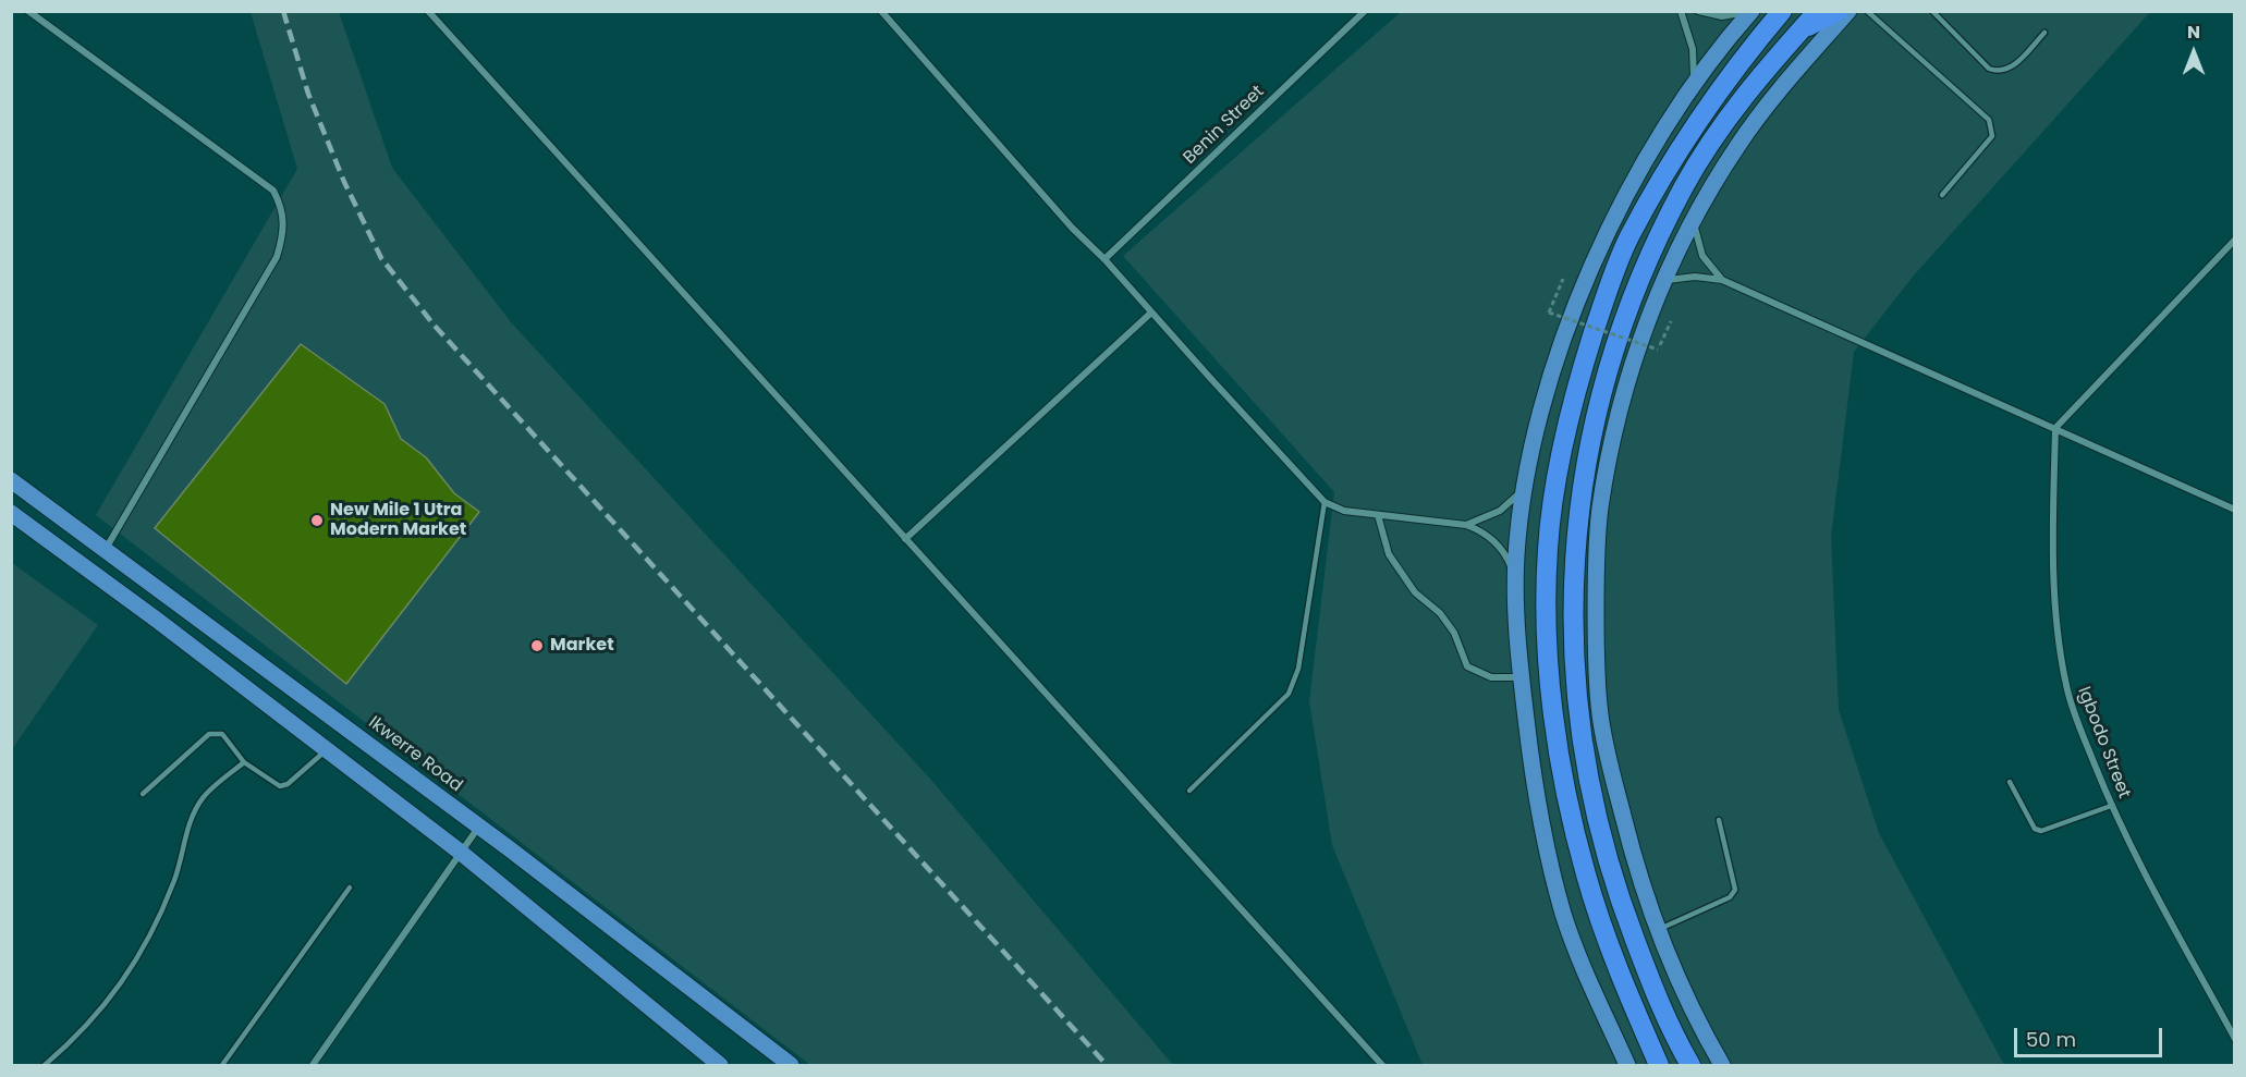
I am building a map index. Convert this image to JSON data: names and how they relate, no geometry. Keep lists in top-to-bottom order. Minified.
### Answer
{"streets":{"main road":["Ikwerre Road"],"street":["Benin Street","Igbodo Street"]},"places":["New Mile 1 Utra Modern Market","Market"],"scale_bar":"50 m","north":"top"}
